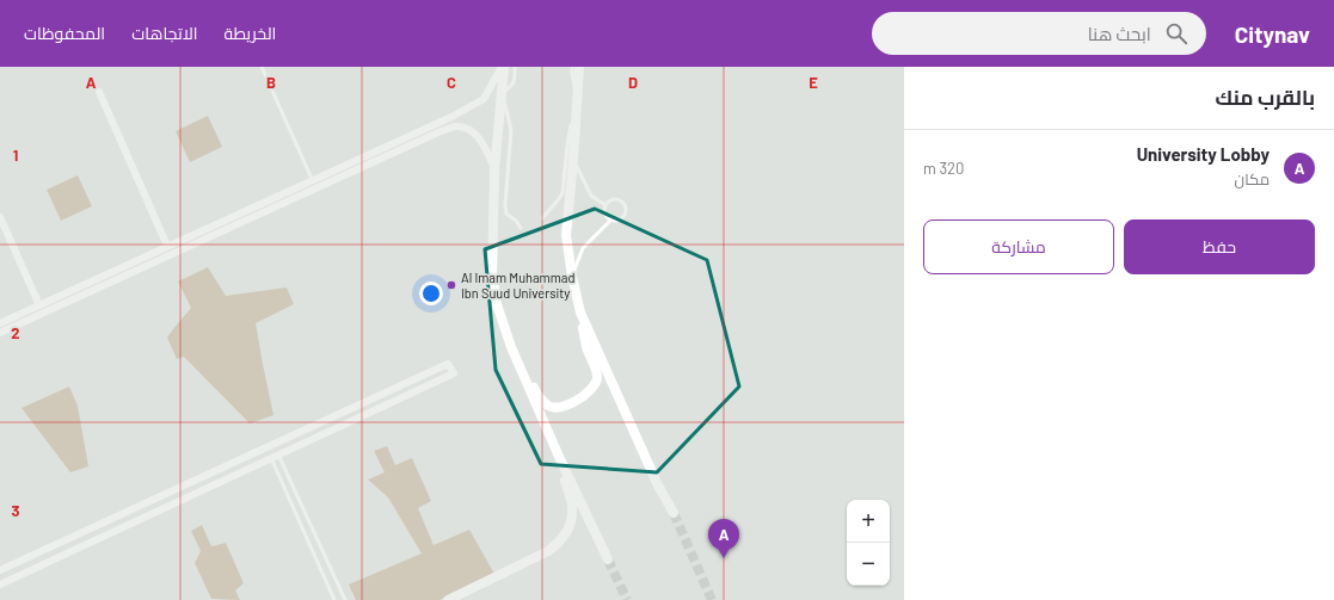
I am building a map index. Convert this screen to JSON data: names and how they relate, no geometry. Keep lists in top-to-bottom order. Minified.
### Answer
{"places":["Al Imam Muhammad Ibn Suud University"],"page":{"header":"Citynav","search":"ابحث هنا","nav":["الخريطة","الاتجاهات","المحفوظات"],"heading":"بالقرب منك","list":[{"mark":"A","name":"University Lobby","note":"مكان","value":"320 m"}],"buttons":["حفظ","مشاركة"],"map_buttons":["+","−"],"pins":"A"},"grid":{"columns":["A","B","C","D","E"],"rows":["1","2","3"]}}
